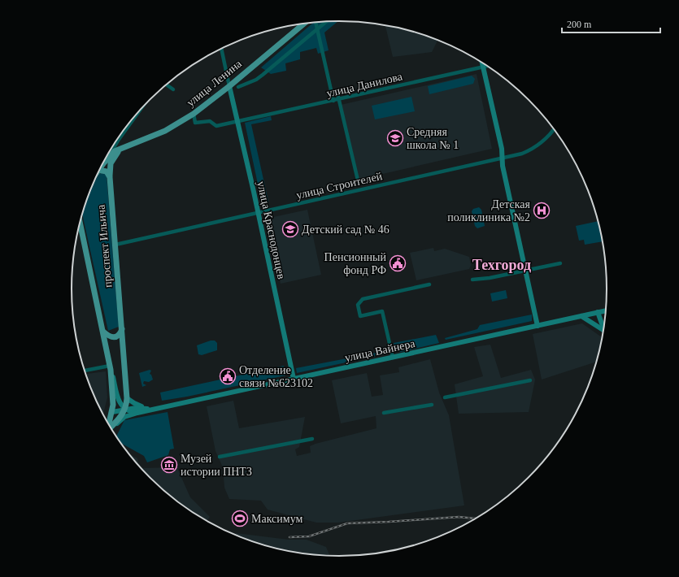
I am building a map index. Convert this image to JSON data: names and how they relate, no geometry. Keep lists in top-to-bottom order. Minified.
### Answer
{"streets":{"main road":["улица Ленина","улица Краснодонцев","проспект Ильича","улица Вайнера"],"street":["улица Данилова","улица Строителей"]},"crossings":[["улица Ленина","улица Данилова"],["улица Ленина","улица Краснодонцев"],["улица Данилова","улица Краснодонцев"],["улица Строителей","улица Краснодонцев"],["улица Строителей","проспект Ильича"],["улица Краснодонцев","улица Вайнера"],["проспект Ильича","улица Вайнера"]],"districts":["Техгород"],"places":{"school or university":["Средняя школа № 1","Детский сад № 46"],"hospital":["Детская поликлиника №2"],"public building":["Пенсионный фонд РФ","Отделение связи №623102"],"museum":["Музей истории ПНТЗ"],"sports":["Максимум"]},"scale_bar":"200 m"}
